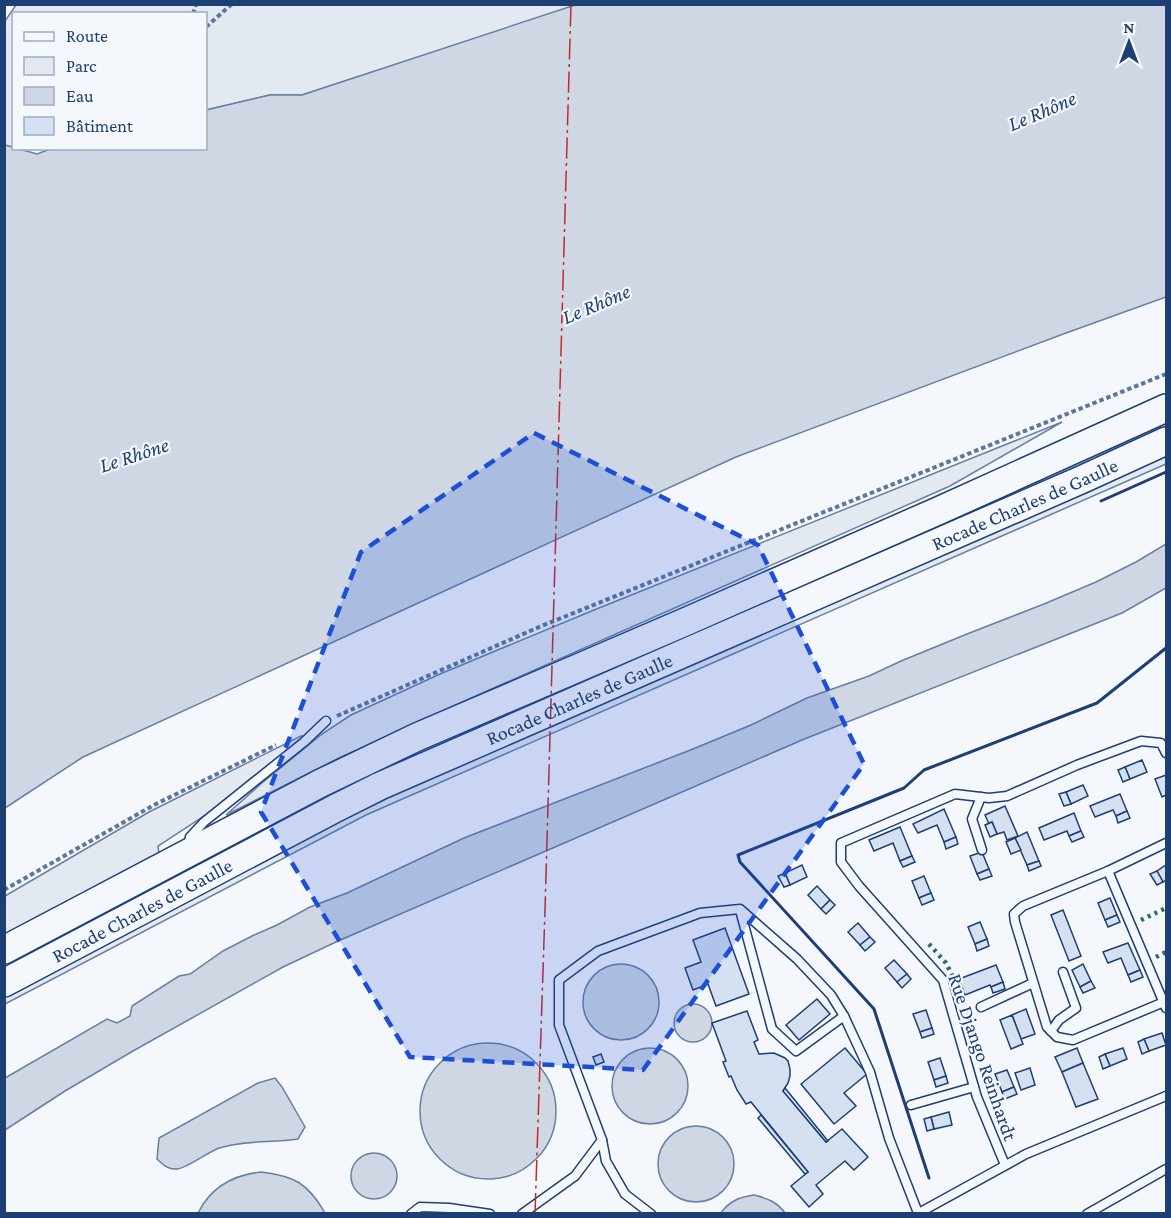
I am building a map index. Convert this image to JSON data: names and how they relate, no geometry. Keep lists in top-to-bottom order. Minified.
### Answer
{"streets":{"main road":["Rocade Charles de Gaulle"],"lane":["Rue Django Reinhardt"]},"water":["Le Rhône"],"legend":["Route","Parc","Eau","Bâtiment"],"north":"top"}
